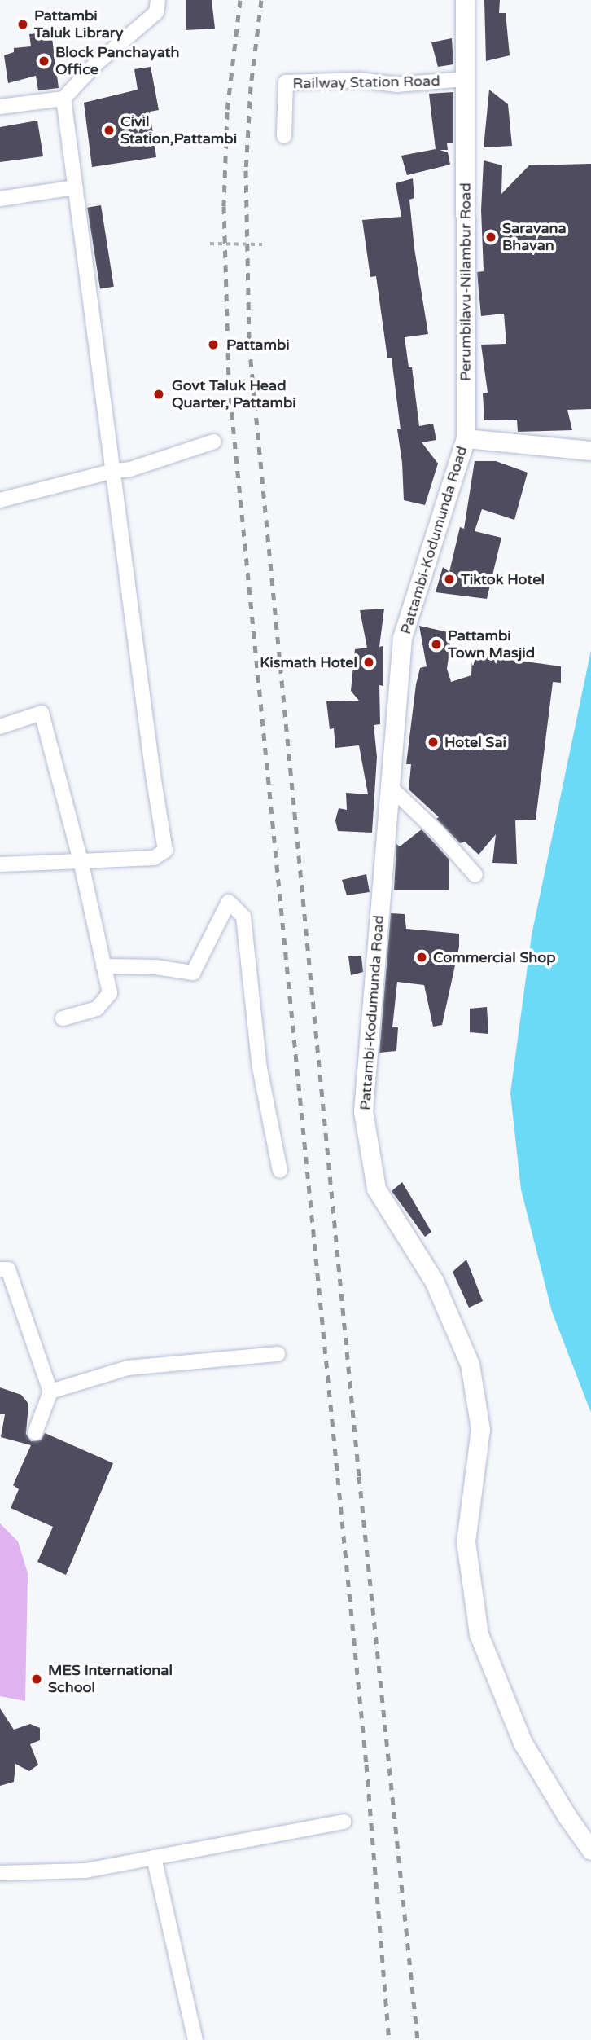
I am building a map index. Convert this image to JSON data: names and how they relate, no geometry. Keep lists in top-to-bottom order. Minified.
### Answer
{"streets":{"main road":["Perumbilavu-Nilambur Road","Pattambi-Kodumunda Road"],"street":["Railway Station Road"]},"crossings":[["Railway Station Road","Perumbilavu-Nilambur Road"],["Perumbilavu-Nilambur Road","Pattambi-Kodumunda Road"]],"places":["Pattambi Taluk Library","Block Panchayath Office","Civil Station,Pattambi","Saravana Bhavan","Pattambi","Govt Taluk Head Quarter, Pattambi","Tiktok Hotel","Pattambi Town Masjid","Kismath Hotel","Hotel Sai","Commercial Shop","MES International School"]}
